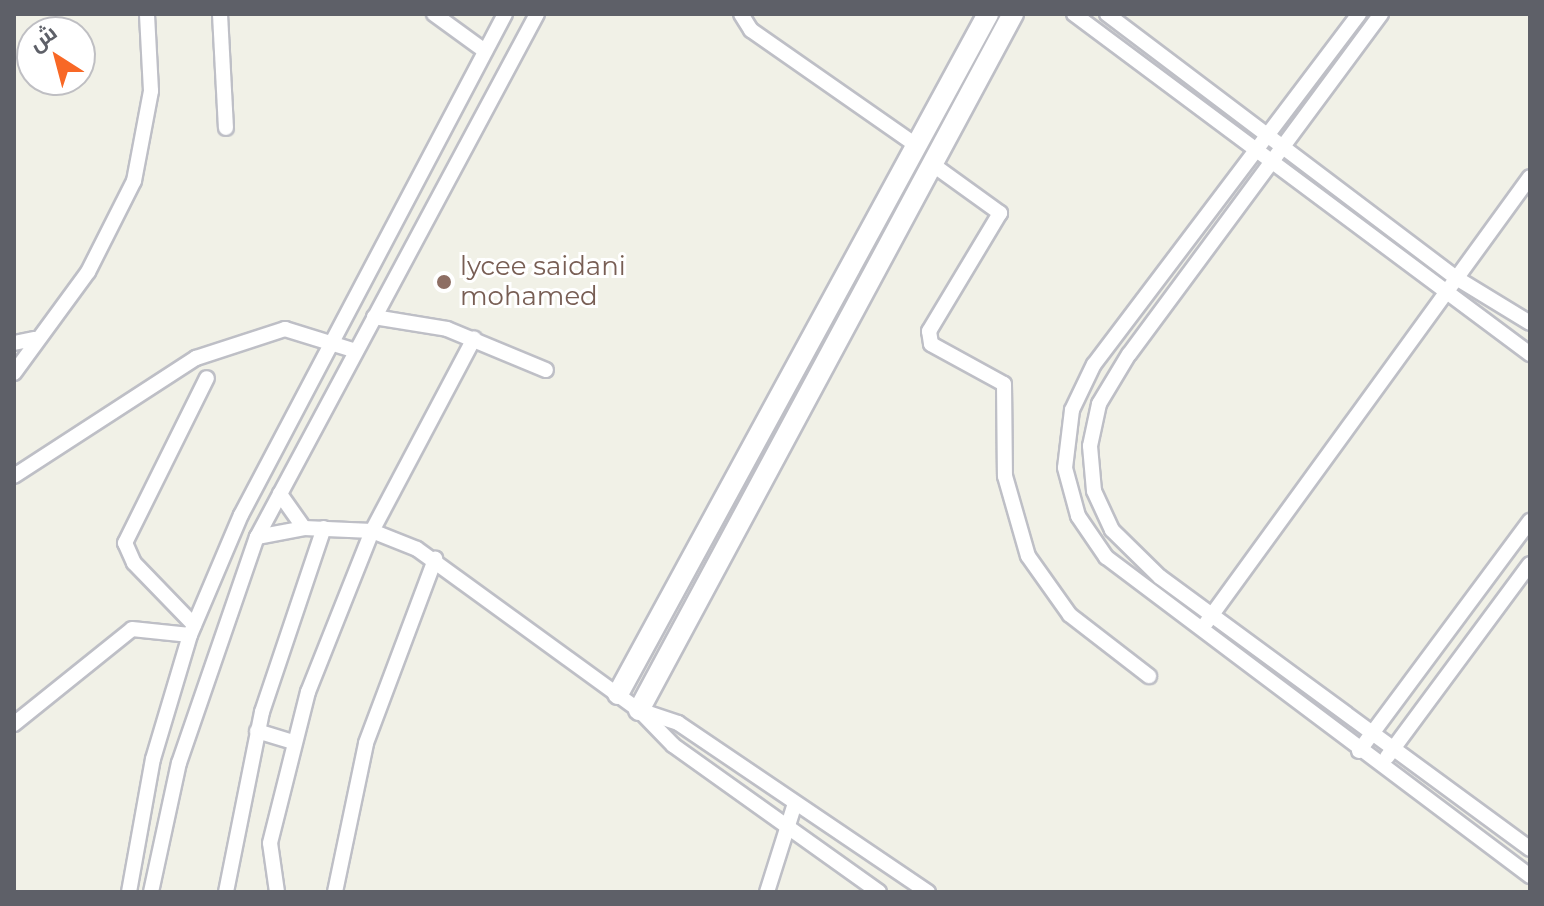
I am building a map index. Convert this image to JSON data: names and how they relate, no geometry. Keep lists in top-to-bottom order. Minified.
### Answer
{"places":["lycee saidani mohamed"],"north":"top left"}
